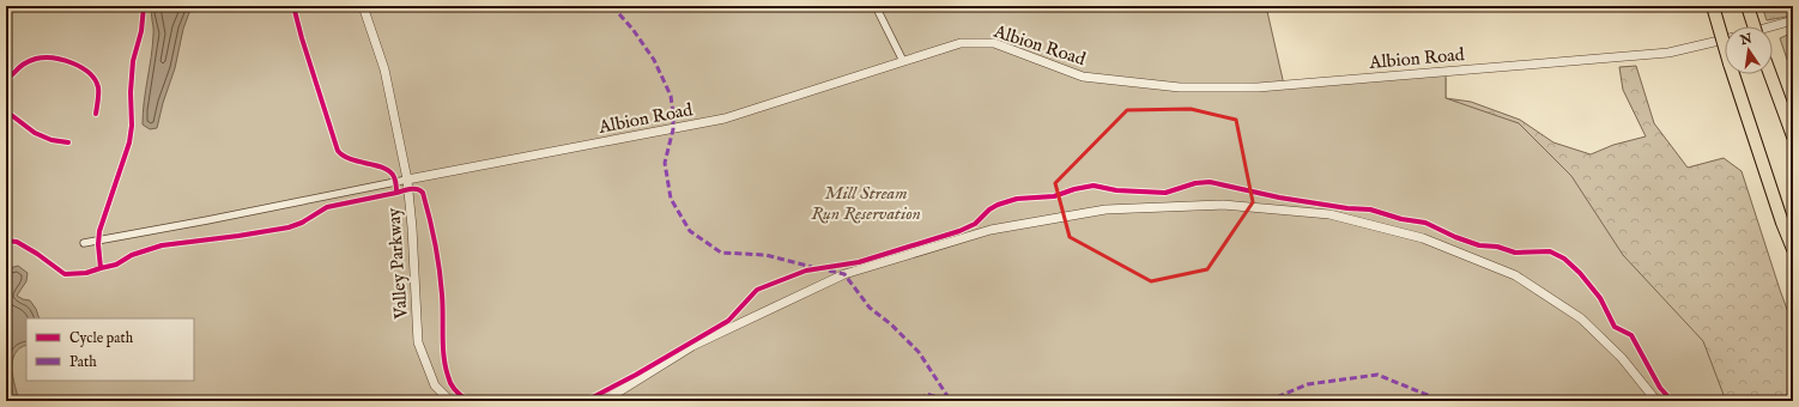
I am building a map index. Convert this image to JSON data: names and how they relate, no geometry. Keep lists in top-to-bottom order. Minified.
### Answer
{"streets":{"street":["Albion Road","Valley Parkway"]},"crossings":[["Albion Road","Valley Parkway"]],"parks":["Mill Stream Run Reservation"],"legend":["Cycle path","Path"],"north":"top"}
